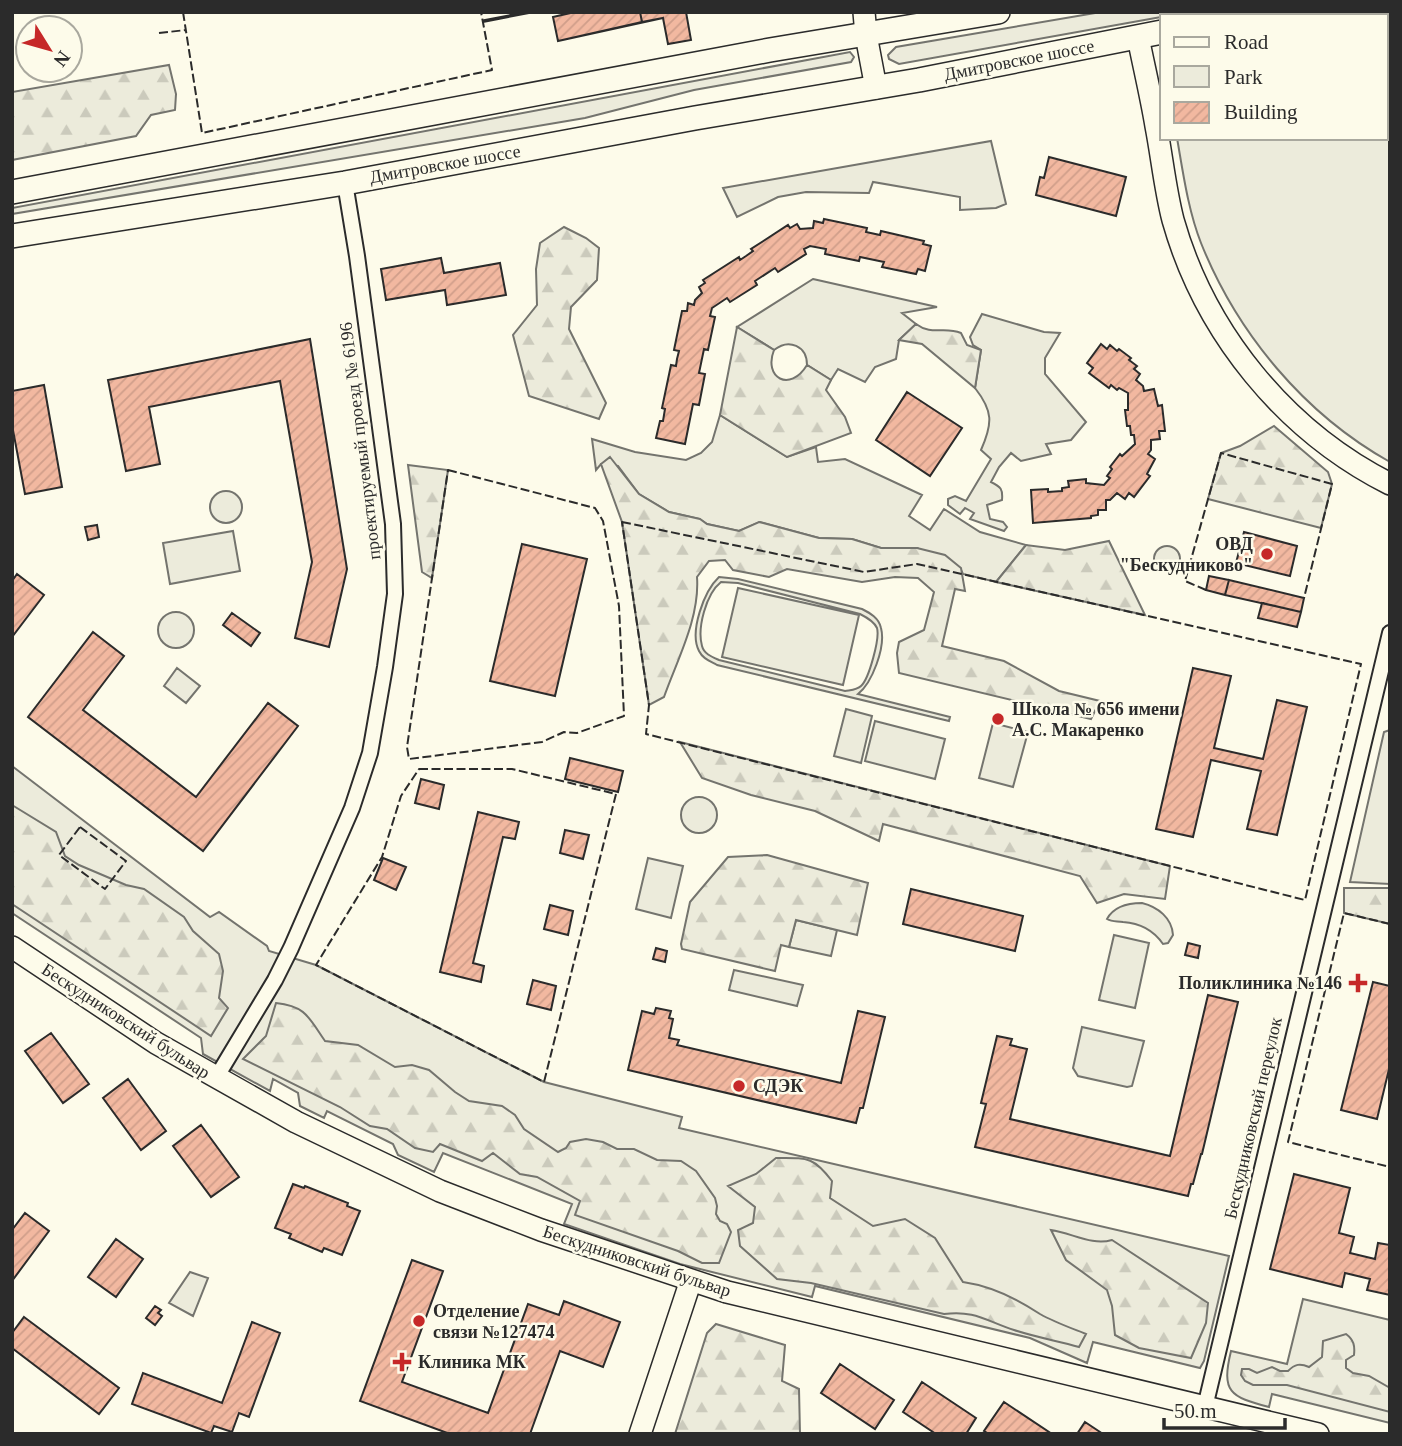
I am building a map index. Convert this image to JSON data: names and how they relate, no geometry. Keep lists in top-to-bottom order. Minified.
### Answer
{"streets":{"main road":["Дмитровское шоссе"],"street":["проектируемый проезд № 6196","Бескудниковский бульвар","Бескудниковский переулок"]},"crossings":[["Дмитровское шоссе","проектируемый проезд № 6196"],["проектируемый проезд № 6196","Бескудниковский бульвар"],["Бескудниковский бульвар","Бескудниковский переулок"]],"places":{"other":["ОВД \"Бескудниково\"","Школа № 656 имени А.С. Макаренко","СДЭК","Отделение связи №127474"],"health":["Поликлиника №146","Клиника МК"]},"legend":["Road","Park","Building"],"scale_bar":"50 m","north":"bottom right"}
